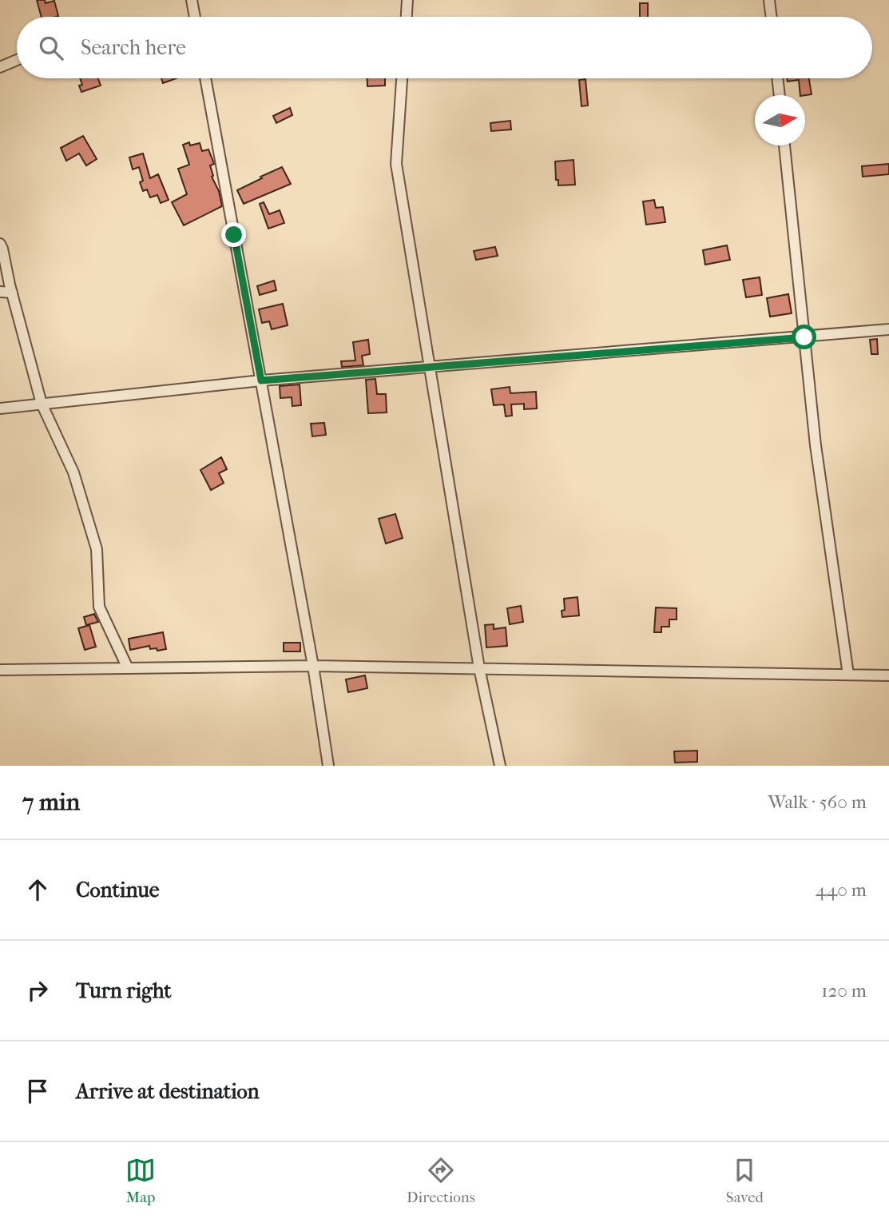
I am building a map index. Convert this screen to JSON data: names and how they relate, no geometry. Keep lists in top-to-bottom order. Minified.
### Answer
{"north":"right","page":{"search":"Search here","heading":["7 min","Walk · 560 m"],"list":[["Continue","440 m"],["Turn right","120 m"],"Arrive at destination"],"nav":["Map","Directions","Saved"]}}
